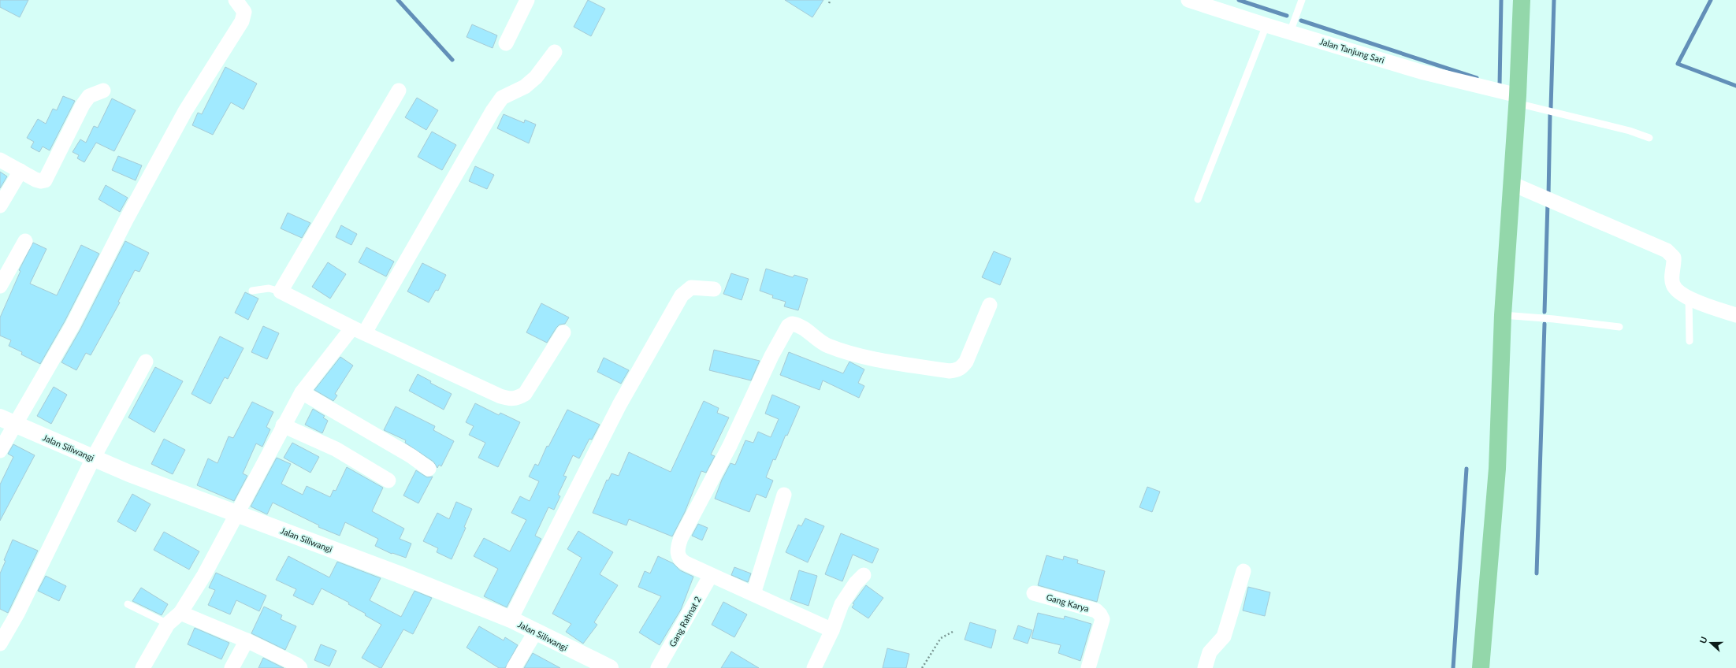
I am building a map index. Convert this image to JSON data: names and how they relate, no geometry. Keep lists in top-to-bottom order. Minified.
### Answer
{"streets":{"street":["Jalan Tanjung Sari","Jalan Siliwangi","Gang Karya","Gang Rahnat 2"]},"north":"left"}
